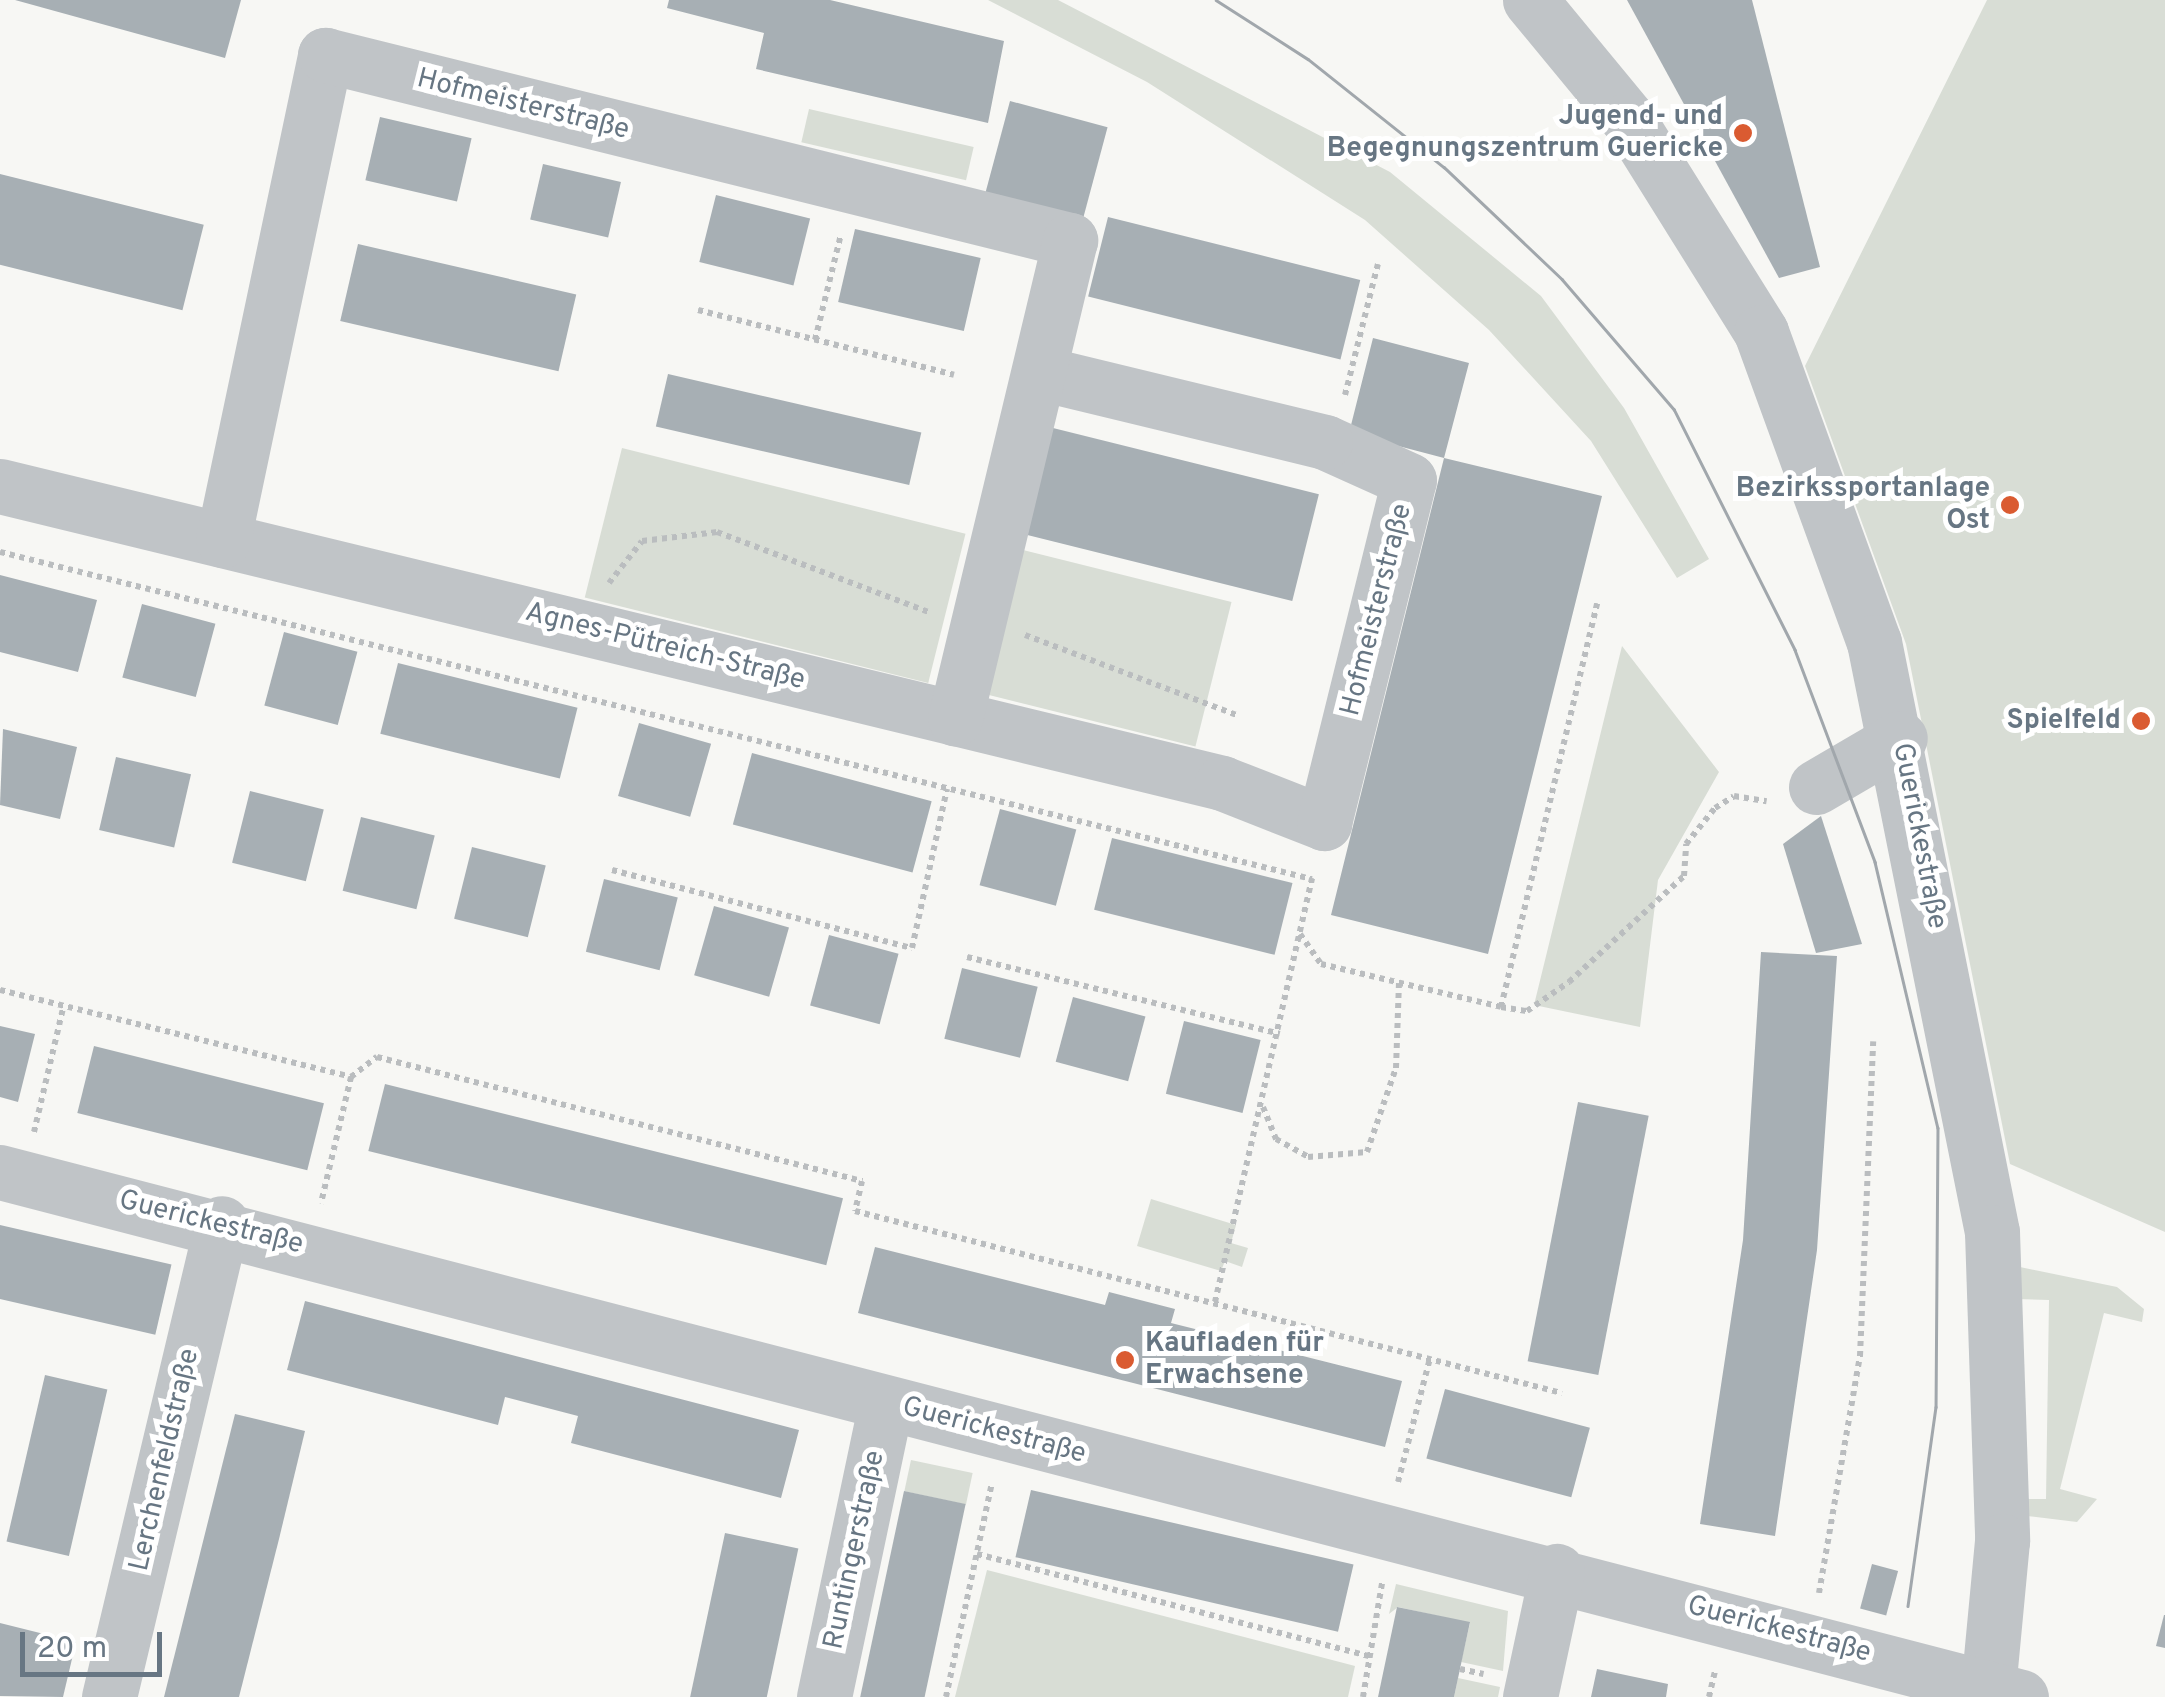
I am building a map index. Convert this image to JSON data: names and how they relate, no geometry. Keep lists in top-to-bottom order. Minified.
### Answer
{"streets":{"street":["Hofmeisterstraße","Agnes-Pütreich-Straße","Guerickestraße","Lerchenfeldstraße","Runtingerstraße"]},"crossings":[["Hofmeisterstraße","Agnes-Pütreich-Straße"],["Guerickestraße","Lerchenfeldstraße"],["Guerickestraße","Runtingerstraße"]],"places":["Jugend- und Begegnungszentrum Guericke","Bezirkssportanlage Ost","Spielfeld","Kaufladen für Erwachsene"],"scale_bar":"20 m"}
